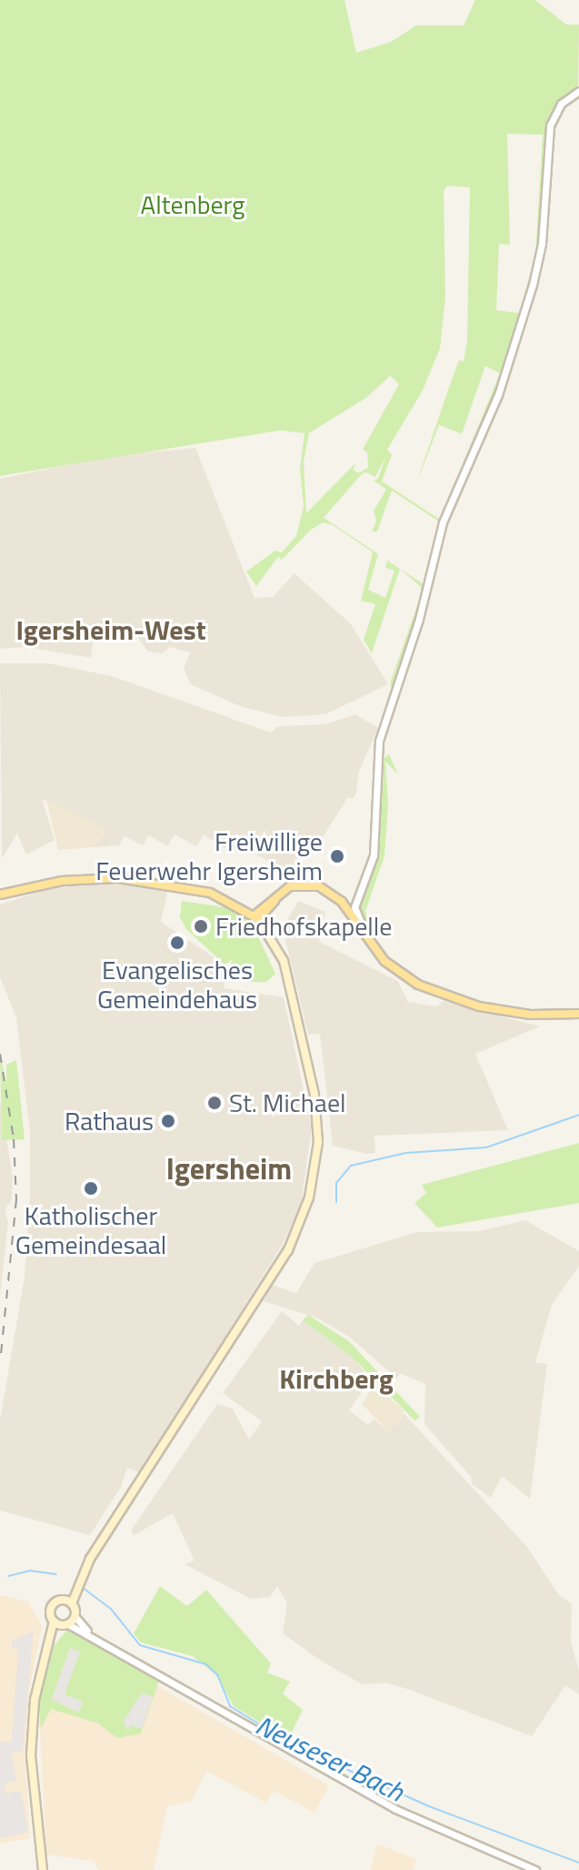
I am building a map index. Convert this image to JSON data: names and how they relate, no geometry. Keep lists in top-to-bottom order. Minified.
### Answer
{"districts":["Igersheim-West","Igersheim","Kirchberg"],"water":["Neuseser Bach"],"parks":["Altenberg"],"places":["Freiwillige Feuerwehr Igersheim","Friedhofskapelle","Evangelisches Gemeindehaus","St. Michael","Rathaus","Katholischer Gemeindesaal"]}
